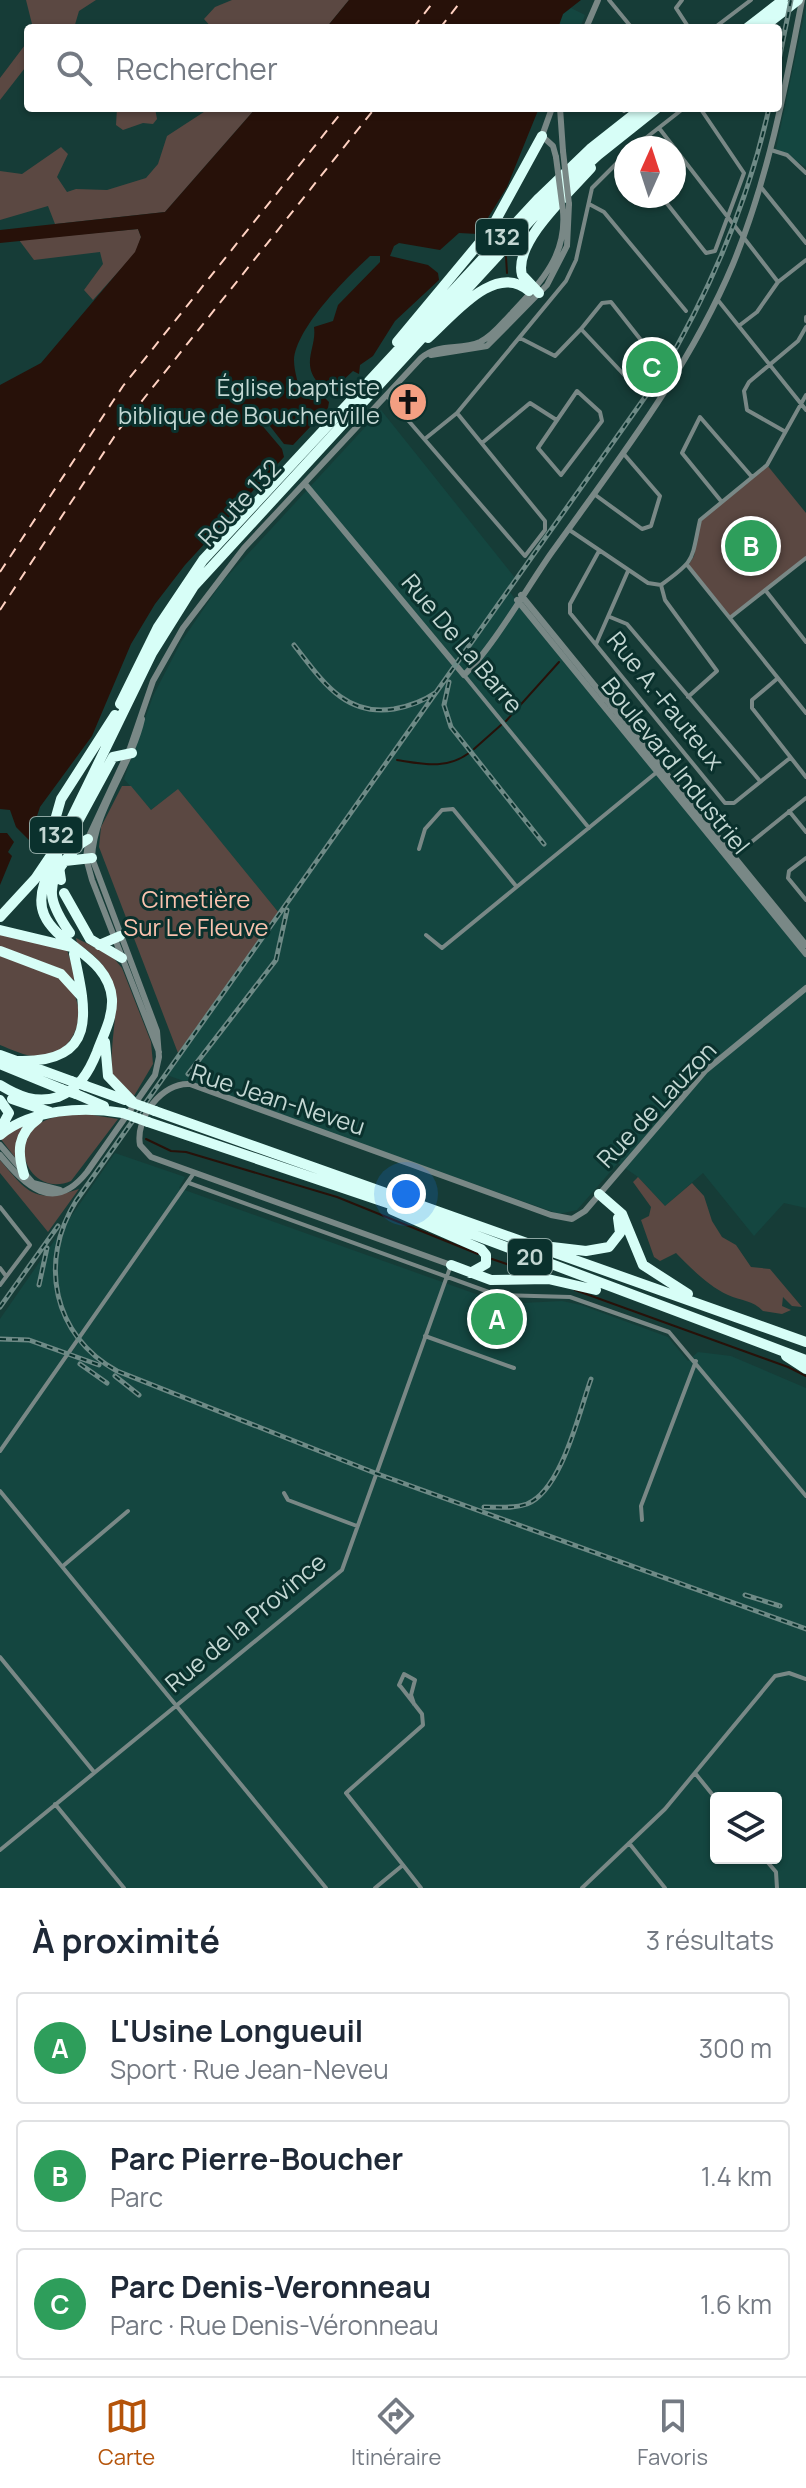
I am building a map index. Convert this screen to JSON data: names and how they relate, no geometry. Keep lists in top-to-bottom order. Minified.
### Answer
{"streets":{"highway":["132","Route 132","20"],"street":["Rue De La Barre","Rue A.-Fauteux","Boulevard Industriel","Rue Jean-Neveu","Rue de Lauzon","Rue de la Province"]},"crossings":[["Rue Jean-Neveu","Rue de Lauzon"],["Rue Jean-Neveu","Rue de la Province"]],"parks":["Cimetière Sur Le Fleuve"],"places":{"church":["Église baptiste biblique de Boucherville"]},"north":"top","page":{"search":"Rechercher","pins":["C","B","A"],"heading":["À proximité","3 résultats"],"list":[{"mark":"A","name":"L'Usine Longueuil","note":"Sport · Rue Jean-Neveu","value":"300 m"},{"mark":"B","name":"Parc Pierre-Boucher","note":"Parc","value":"1.4 km"},{"mark":"C","name":"Parc Denis-Veronneau","note":"Parc · Rue Denis-Véronneau","value":"1.6 km"}],"nav":["Carte","Itinéraire","Favoris"]}}
